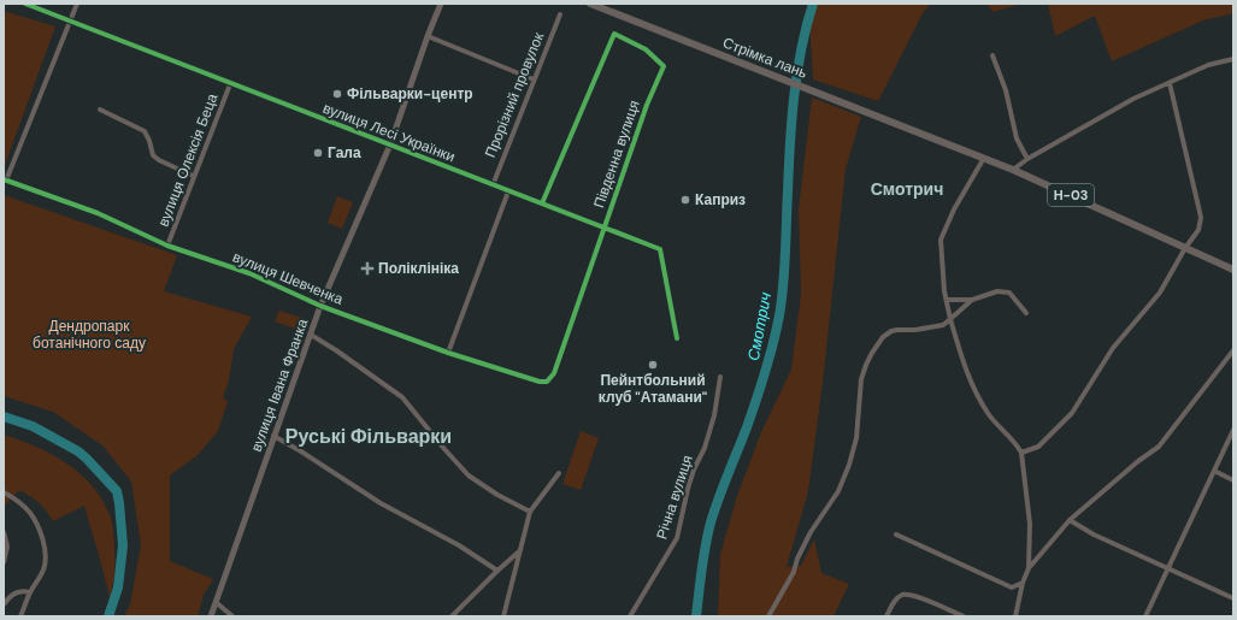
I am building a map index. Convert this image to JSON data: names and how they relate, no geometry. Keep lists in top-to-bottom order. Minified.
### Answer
{"streets":{"main road":["Стрімка лань","Н-03"],"street":["Прорізний провулок","вулиця Лесі Українки","Південна вулиця","вулиця Олексія Беца","вулиця Шевченка","вулиця Івана Франка","Річна вулиця"]},"crossings":[["Стрімка лань","Н-03"],["Прорізний провулок","вулиця Лесі Українки"],["вулиця Лесі Українки","Південна вулиця"],["вулиця Лесі Українки","вулиця Олексія Беца"],["вулиця Лесі Українки","вулиця Івана Франка"],["Південна вулиця","вулиця Шевченка"],["вулиця Олексія Беца","вулиця Шевченка"],["вулиця Шевченка","вулиця Івана Франка"]],"districts":["Смотрич","Руські Фільварки"],"water":["Смотрич"],"parks":["Дендропарк ботанічного саду"],"places":{"other":["Фільварки-центр","Гала","Каприз","Пейнтбольний клуб \"Атамани\""],"health":["Поліклініка"]}}
